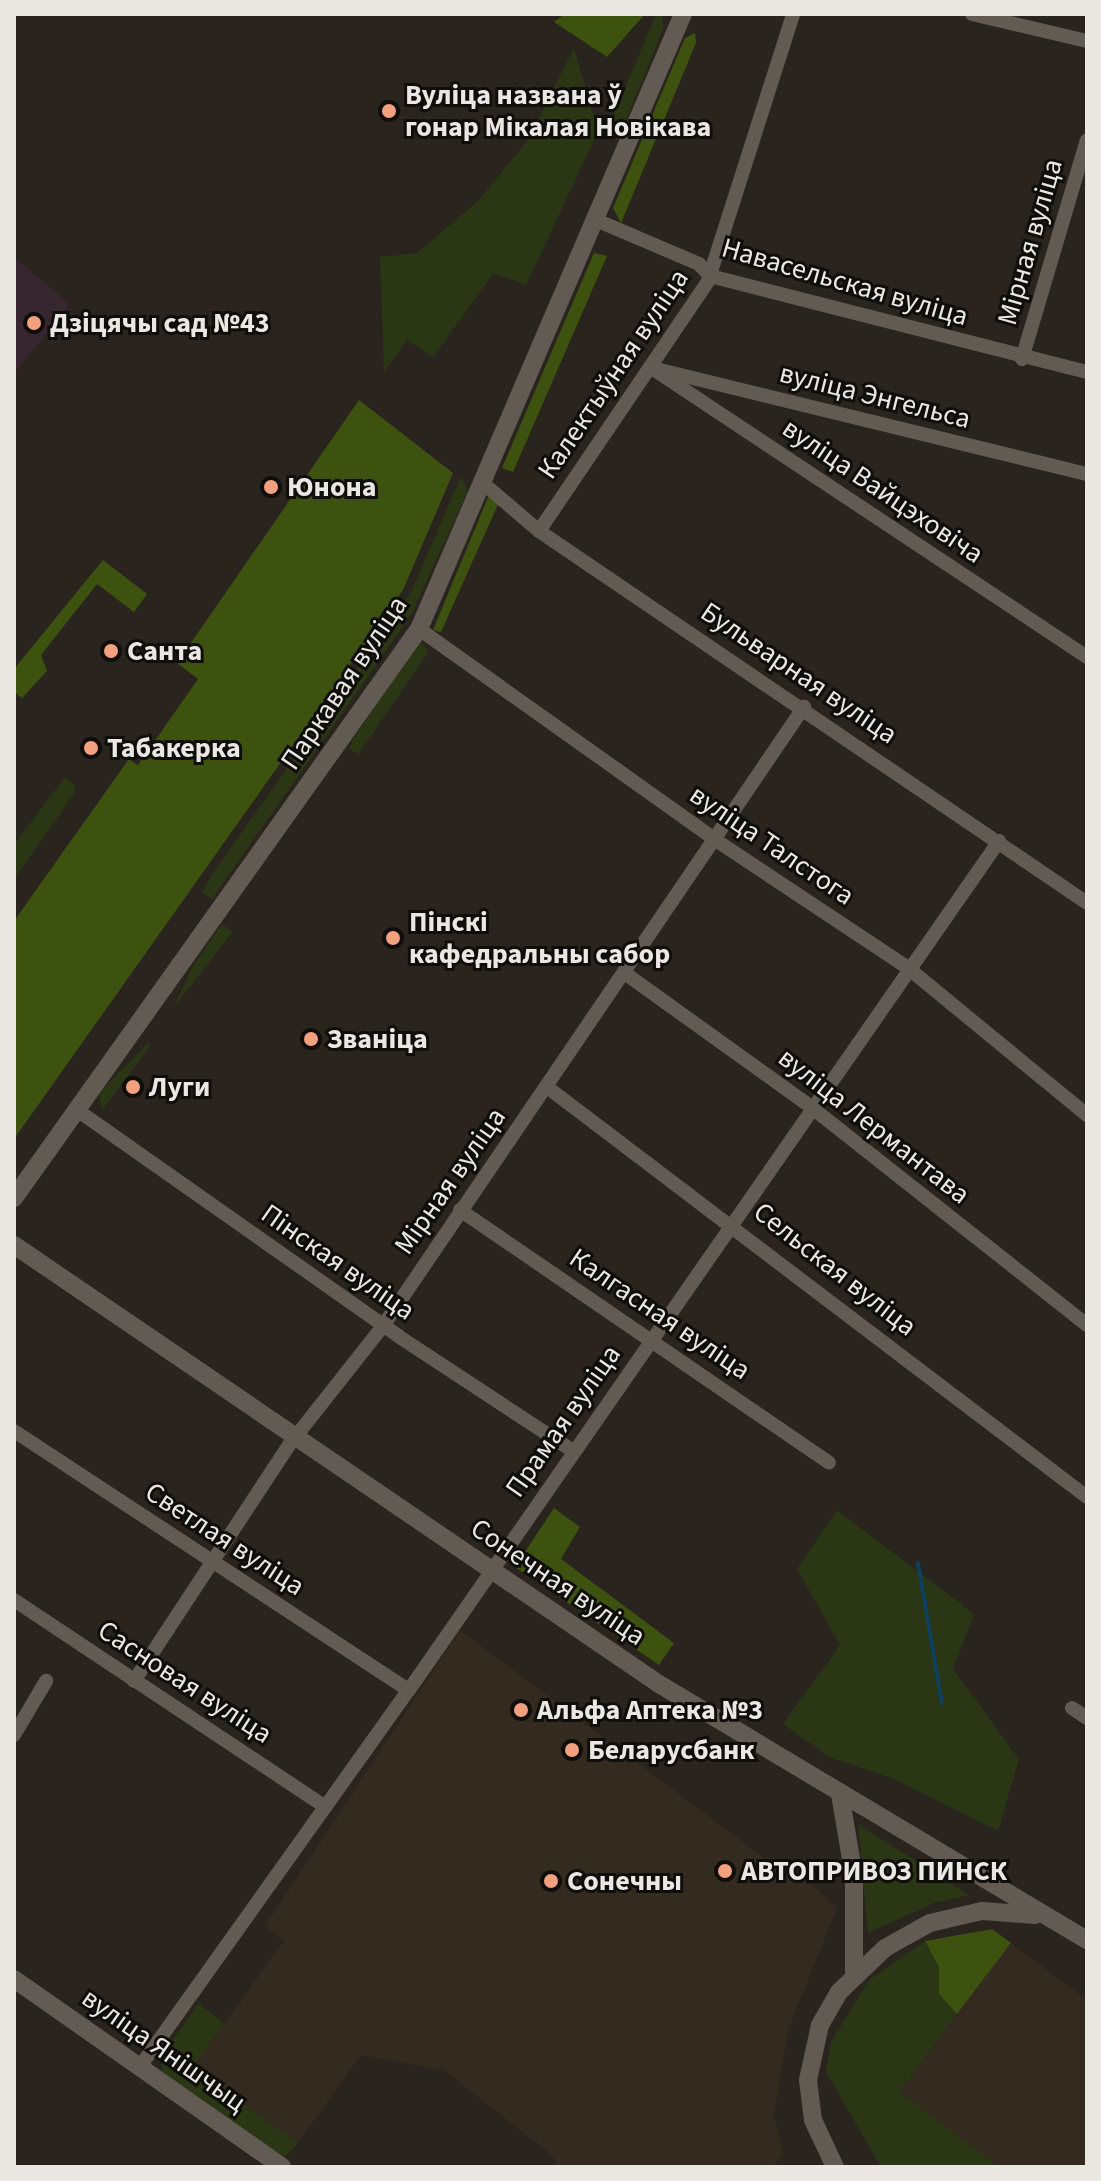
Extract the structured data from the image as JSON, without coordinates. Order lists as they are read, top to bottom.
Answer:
{
  "streets": {
    "street": [
      "Мірная вуліца",
      "Навасельская вуліца",
      "Калектыўная вуліца",
      "вуліца Энгельса",
      "вуліца Вайцэховіча",
      "Бульварная вуліца",
      "Паркавая вуліца",
      "вуліца Талстога",
      "вуліца Лермантава",
      "Пінская вуліца",
      "Сельская вуліца",
      "Калгасная вуліца",
      "Прамая вуліца",
      "Светлая вуліца",
      "Сонечная вуліца",
      "Сасновая вуліца",
      "вуліца Янішчыц"
    ]
  },
  "crossings": [
    ["Мірная вуліца", "Навасельская вуліца"],
    ["Мірная вуліца", "Бульварная вуліца"],
    ["Мірная вуліца", "вуліца Талстога"],
    ["Мірная вуліца", "вуліца Лермантава"],
    ["Мірная вуліца", "Пінская вуліца"],
    ["Мірная вуліца", "Сельская вуліца"],
    ["Мірная вуліца", "Калгасная вуліца"],
    ["Мірная вуліца", "Светлая вуліца"],
    ["Мірная вуліца", "Сонечная вуліца"],
    ["Мірная вуліца", "Сасновая вуліца"],
    ["Навасельская вуліца", "Калектыўная вуліца"],
    ["Навасельская вуліца", "Паркавая вуліца"],
    ["Калектыўная вуліца", "вуліца Энгельса"],
    ["Калектыўная вуліца", "вуліца Вайцэховіча"],
    ["Калектыўная вуліца", "Бульварная вуліца"],
    ["вуліца Энгельса", "вуліца Вайцэховіча"],
    ["Бульварная вуліца", "Паркавая вуліца"],
    ["Бульварная вуліца", "Прамая вуліца"],
    ["Паркавая вуліца", "вуліца Талстога"],
    ["Паркавая вуліца", "Пінская вуліца"],
    ["вуліца Талстога", "Прамая вуліца"],
    ["вуліца Лермантава", "Прамая вуліца"],
    ["Пінская вуліца", "Прамая вуліца"],
    ["Сельская вуліца", "Прамая вуліца"],
    ["Калгасная вуліца", "Прамая вуліца"],
    ["Прамая вуліца", "Светлая вуліца"],
    ["Прамая вуліца", "Сонечная вуліца"],
    ["Прамая вуліца", "Сасновая вуліца"],
    ["Прамая вуліца", "вуліца Янішчыц"]
  ],
  "places": [
    "Вуліца названа ў гонар Мікалая Новікава",
    "Дзіцячы сад №43",
    "Юнона",
    "Санта",
    "Табакерка",
    "Пінскі кафедральны сабор",
    "Званіца",
    "Луги",
    "Альфа Аптека №3",
    "Беларусбанк",
    "АВТОПРИВОЗ ПИНСК",
    "Сонечны"
  ]
}
